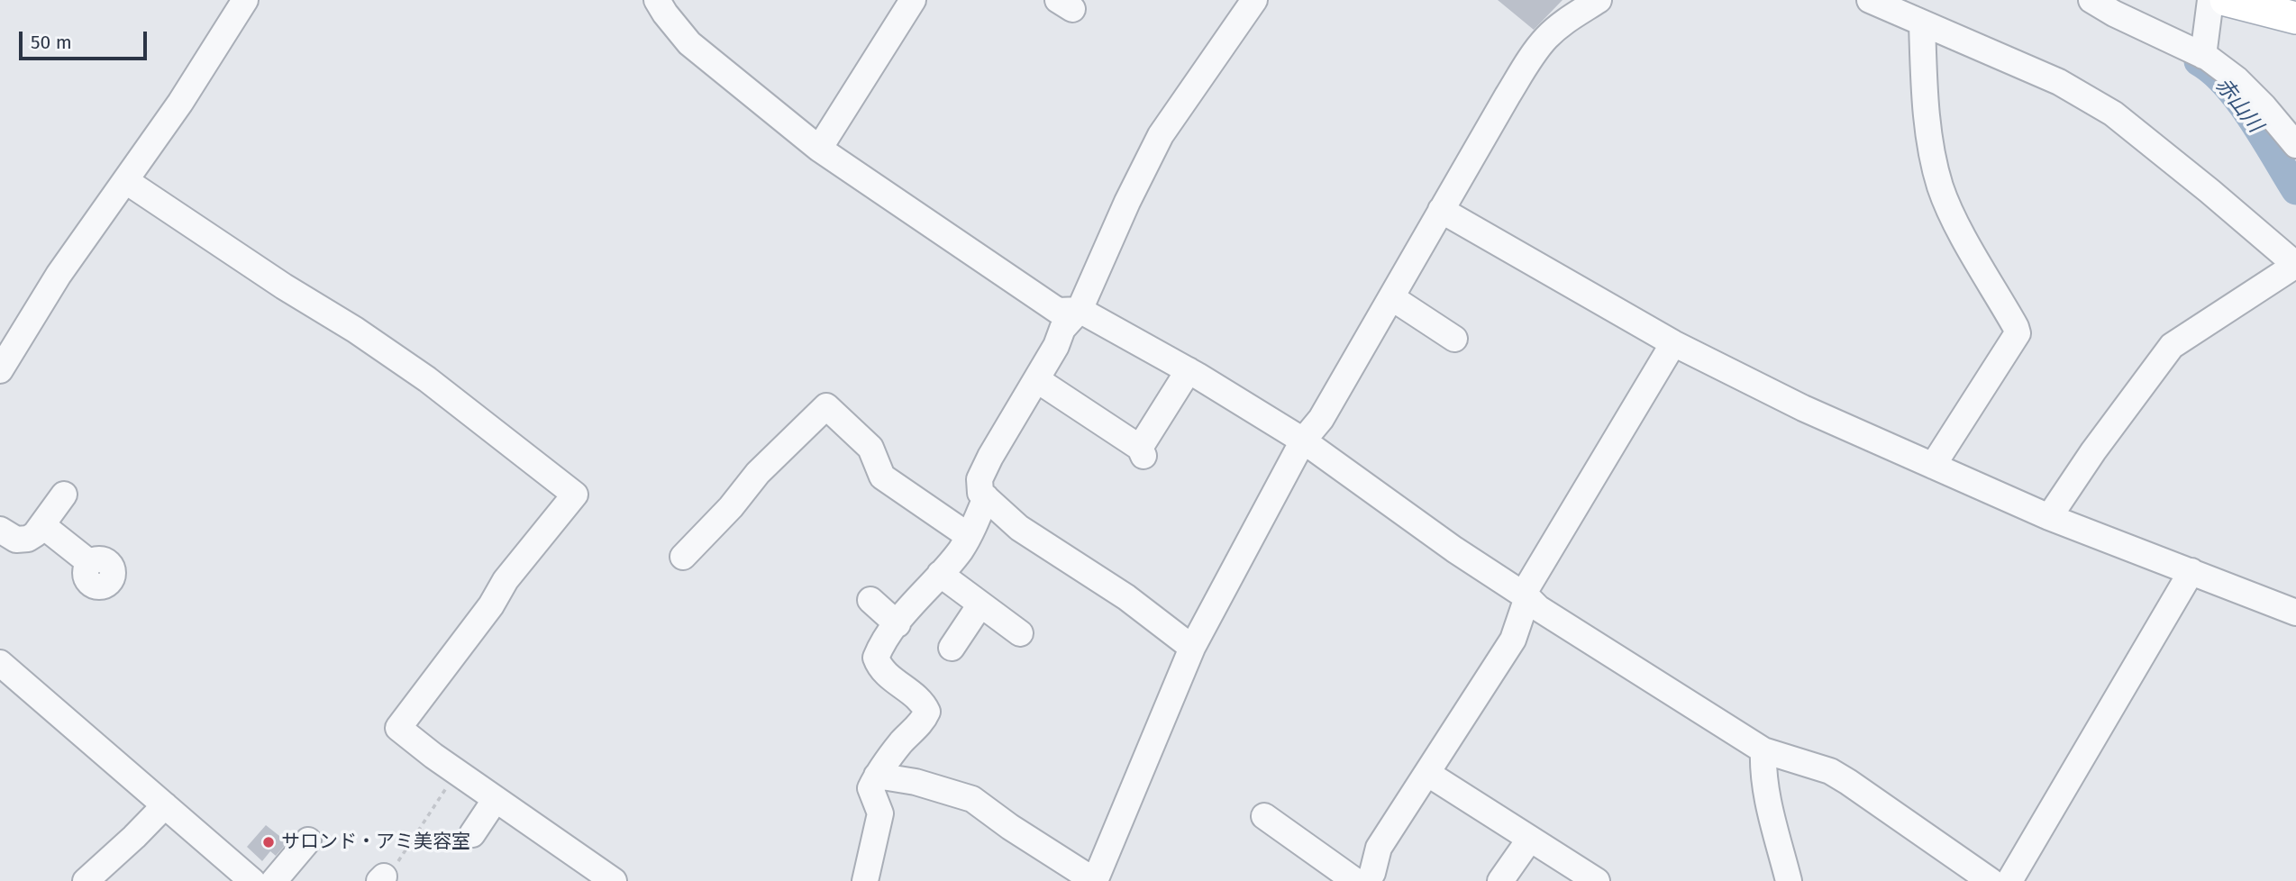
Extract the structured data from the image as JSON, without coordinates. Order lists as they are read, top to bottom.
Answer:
{
  "water": ["赤山川"],
  "places": ["サロンド・アミ美容室"],
  "scale_bar": "50 m"
}
